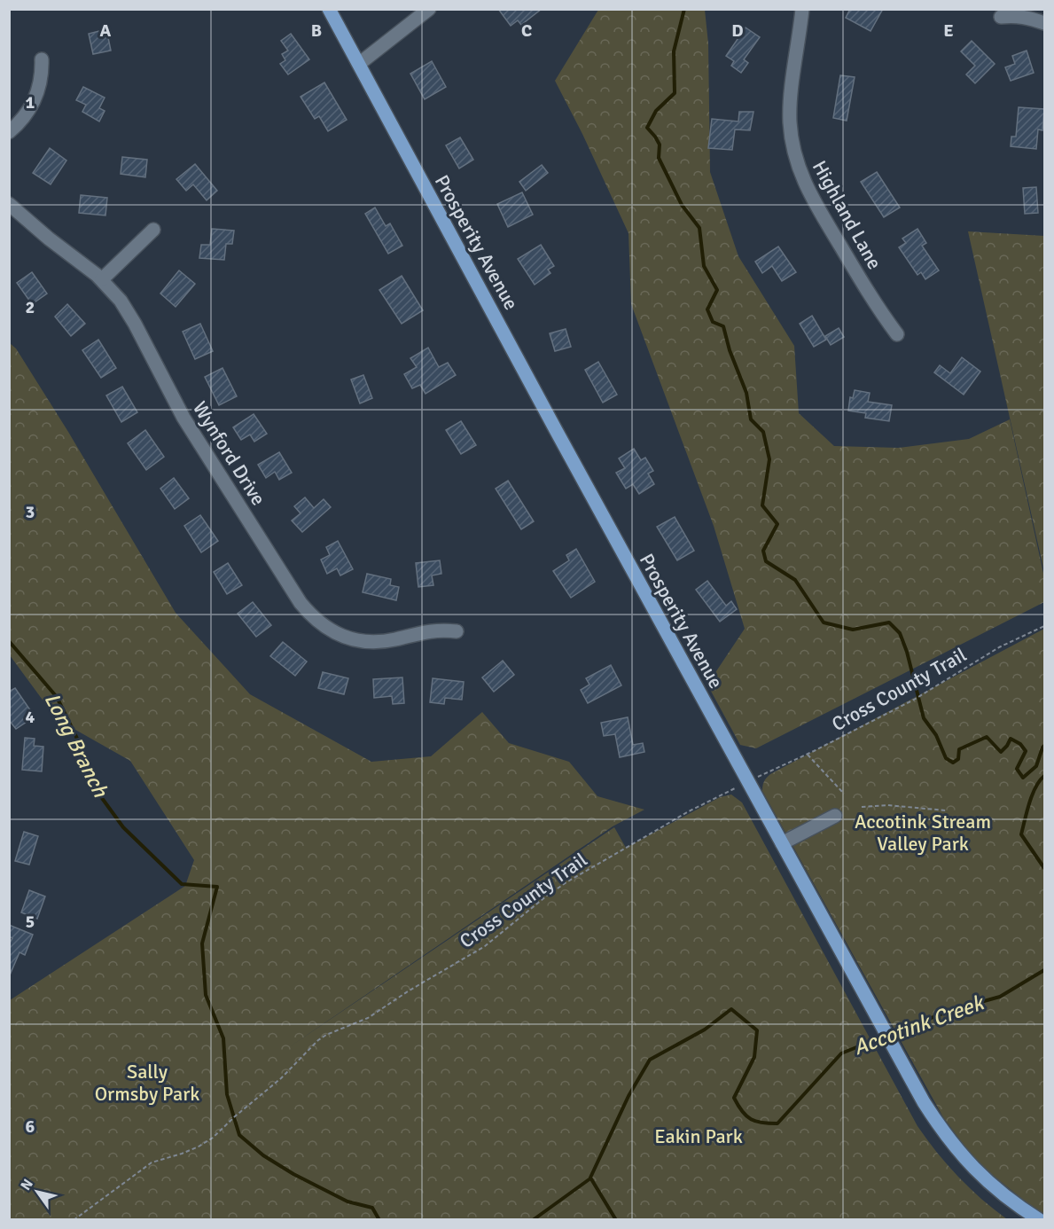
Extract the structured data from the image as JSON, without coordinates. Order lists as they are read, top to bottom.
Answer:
{
  "streets": {
    "main road": ["Prosperity Avenue"],
    "street": ["Highland Lane", "Wynford Drive"],
    "path": ["Cross County Trail"]
  },
  "crossings": [
    ["Prosperity Avenue", "Cross County Trail"]
  ],
  "water": ["Long Branch", "Accotink Creek"],
  "parks": ["Accotink Stream Valley Park", "Sally Ormsby Park", "Eakin Park"],
  "north": "top left",
  "grid": {
    "columns": [
      "A",
      "B",
      "C",
      "D",
      "E"
    ],
    "rows": [
      "1",
      "2",
      "3",
      "4",
      "5",
      "6"
    ]
  }
}
